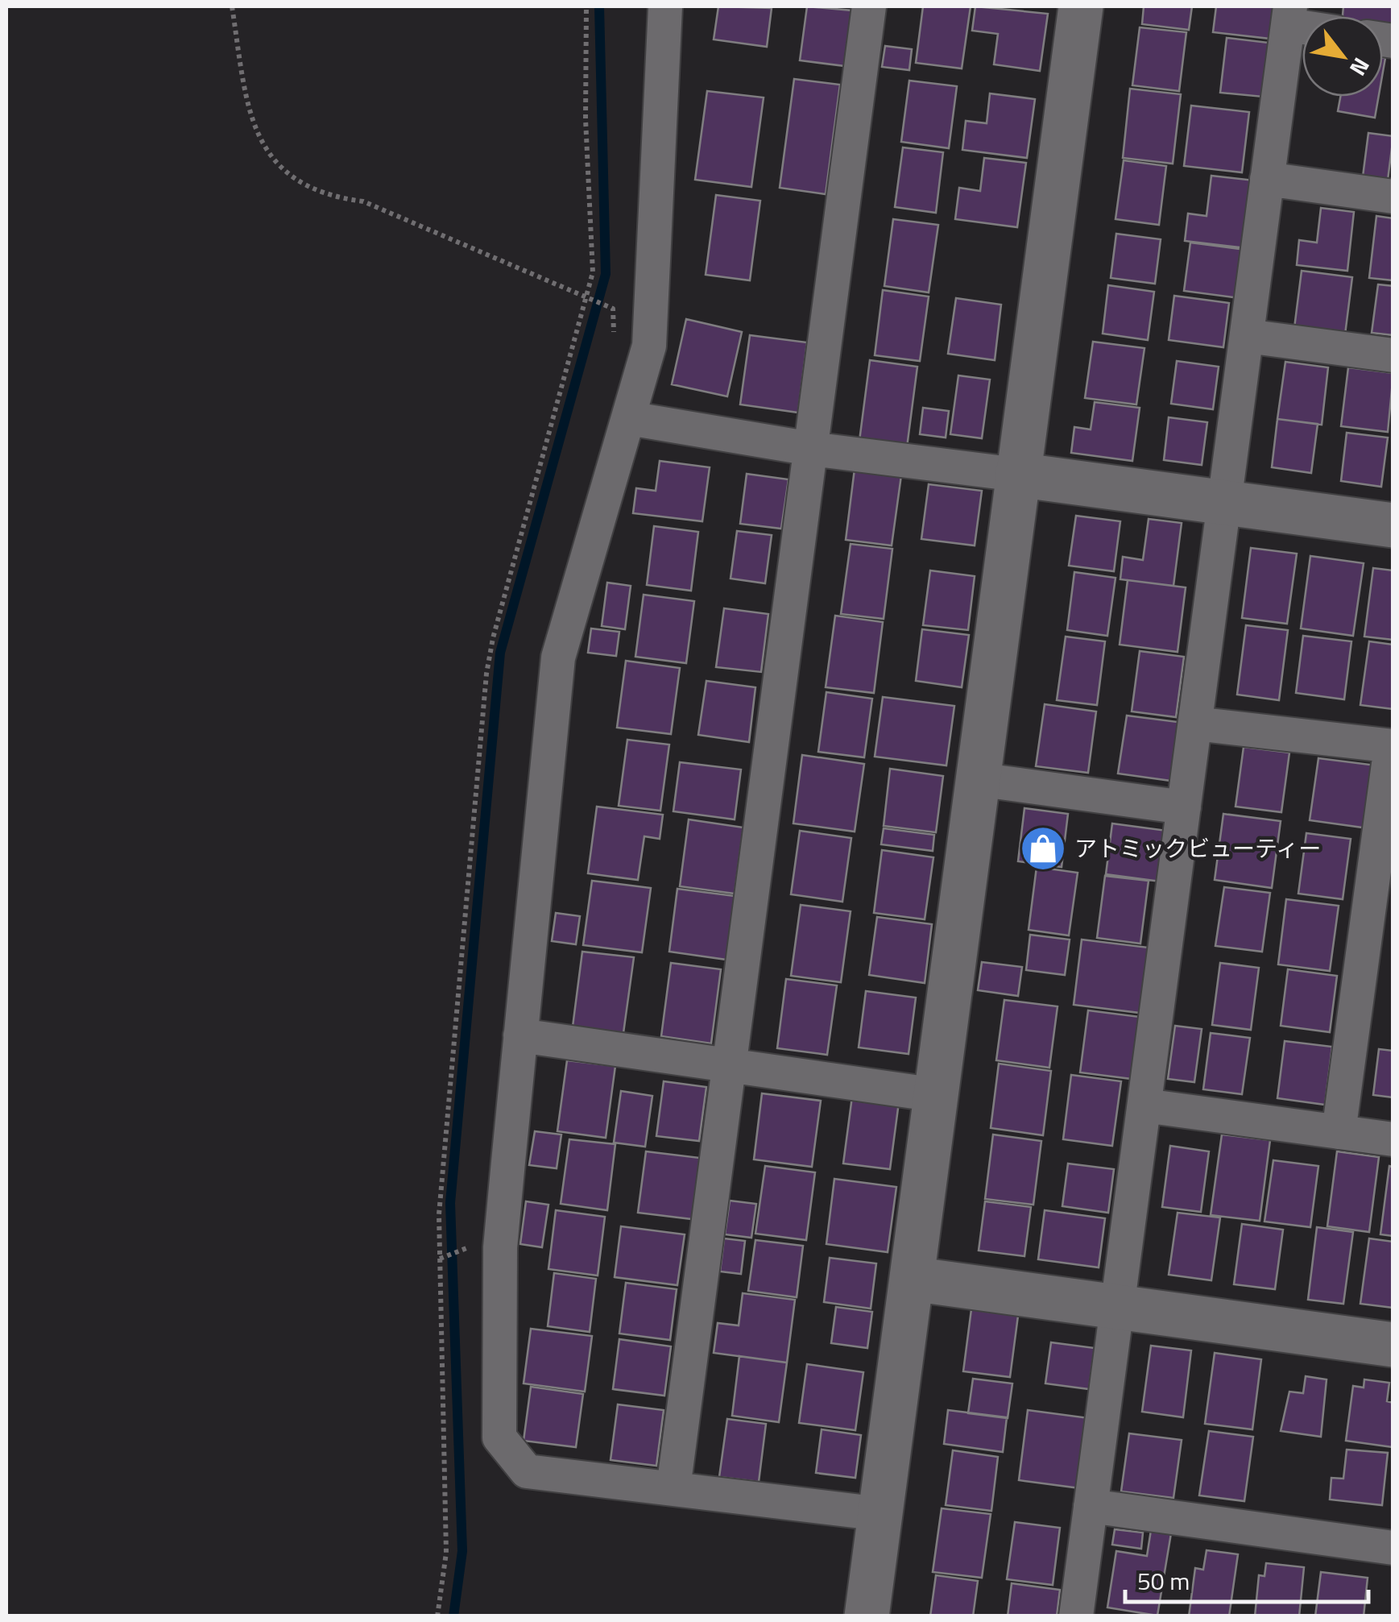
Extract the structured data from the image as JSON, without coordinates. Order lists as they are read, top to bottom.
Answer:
{
  "places": {
    "shop": ["アトミックビューティー"]
  },
  "scale_bar": "50 m",
  "north": "bottom right"
}
